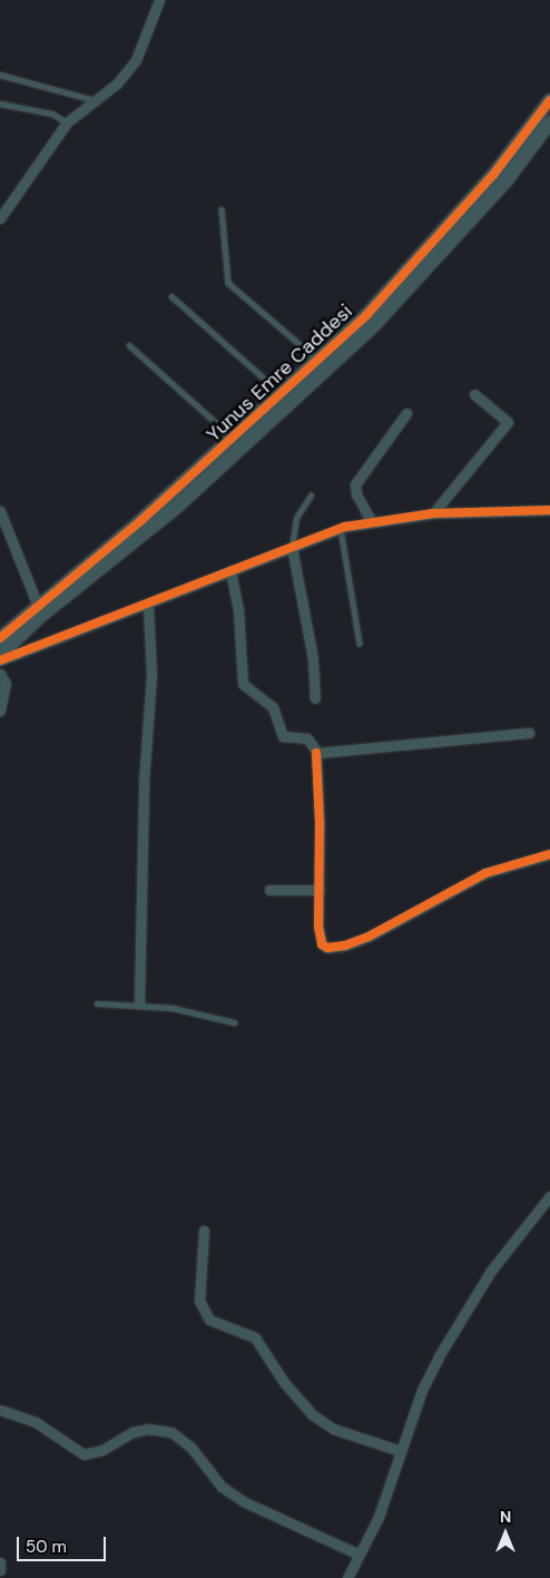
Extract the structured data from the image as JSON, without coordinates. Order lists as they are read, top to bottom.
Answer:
{
  "streets": {
    "street": ["Yunus Emre Caddesi"]
  },
  "scale_bar": "50 m",
  "north": "top"
}
